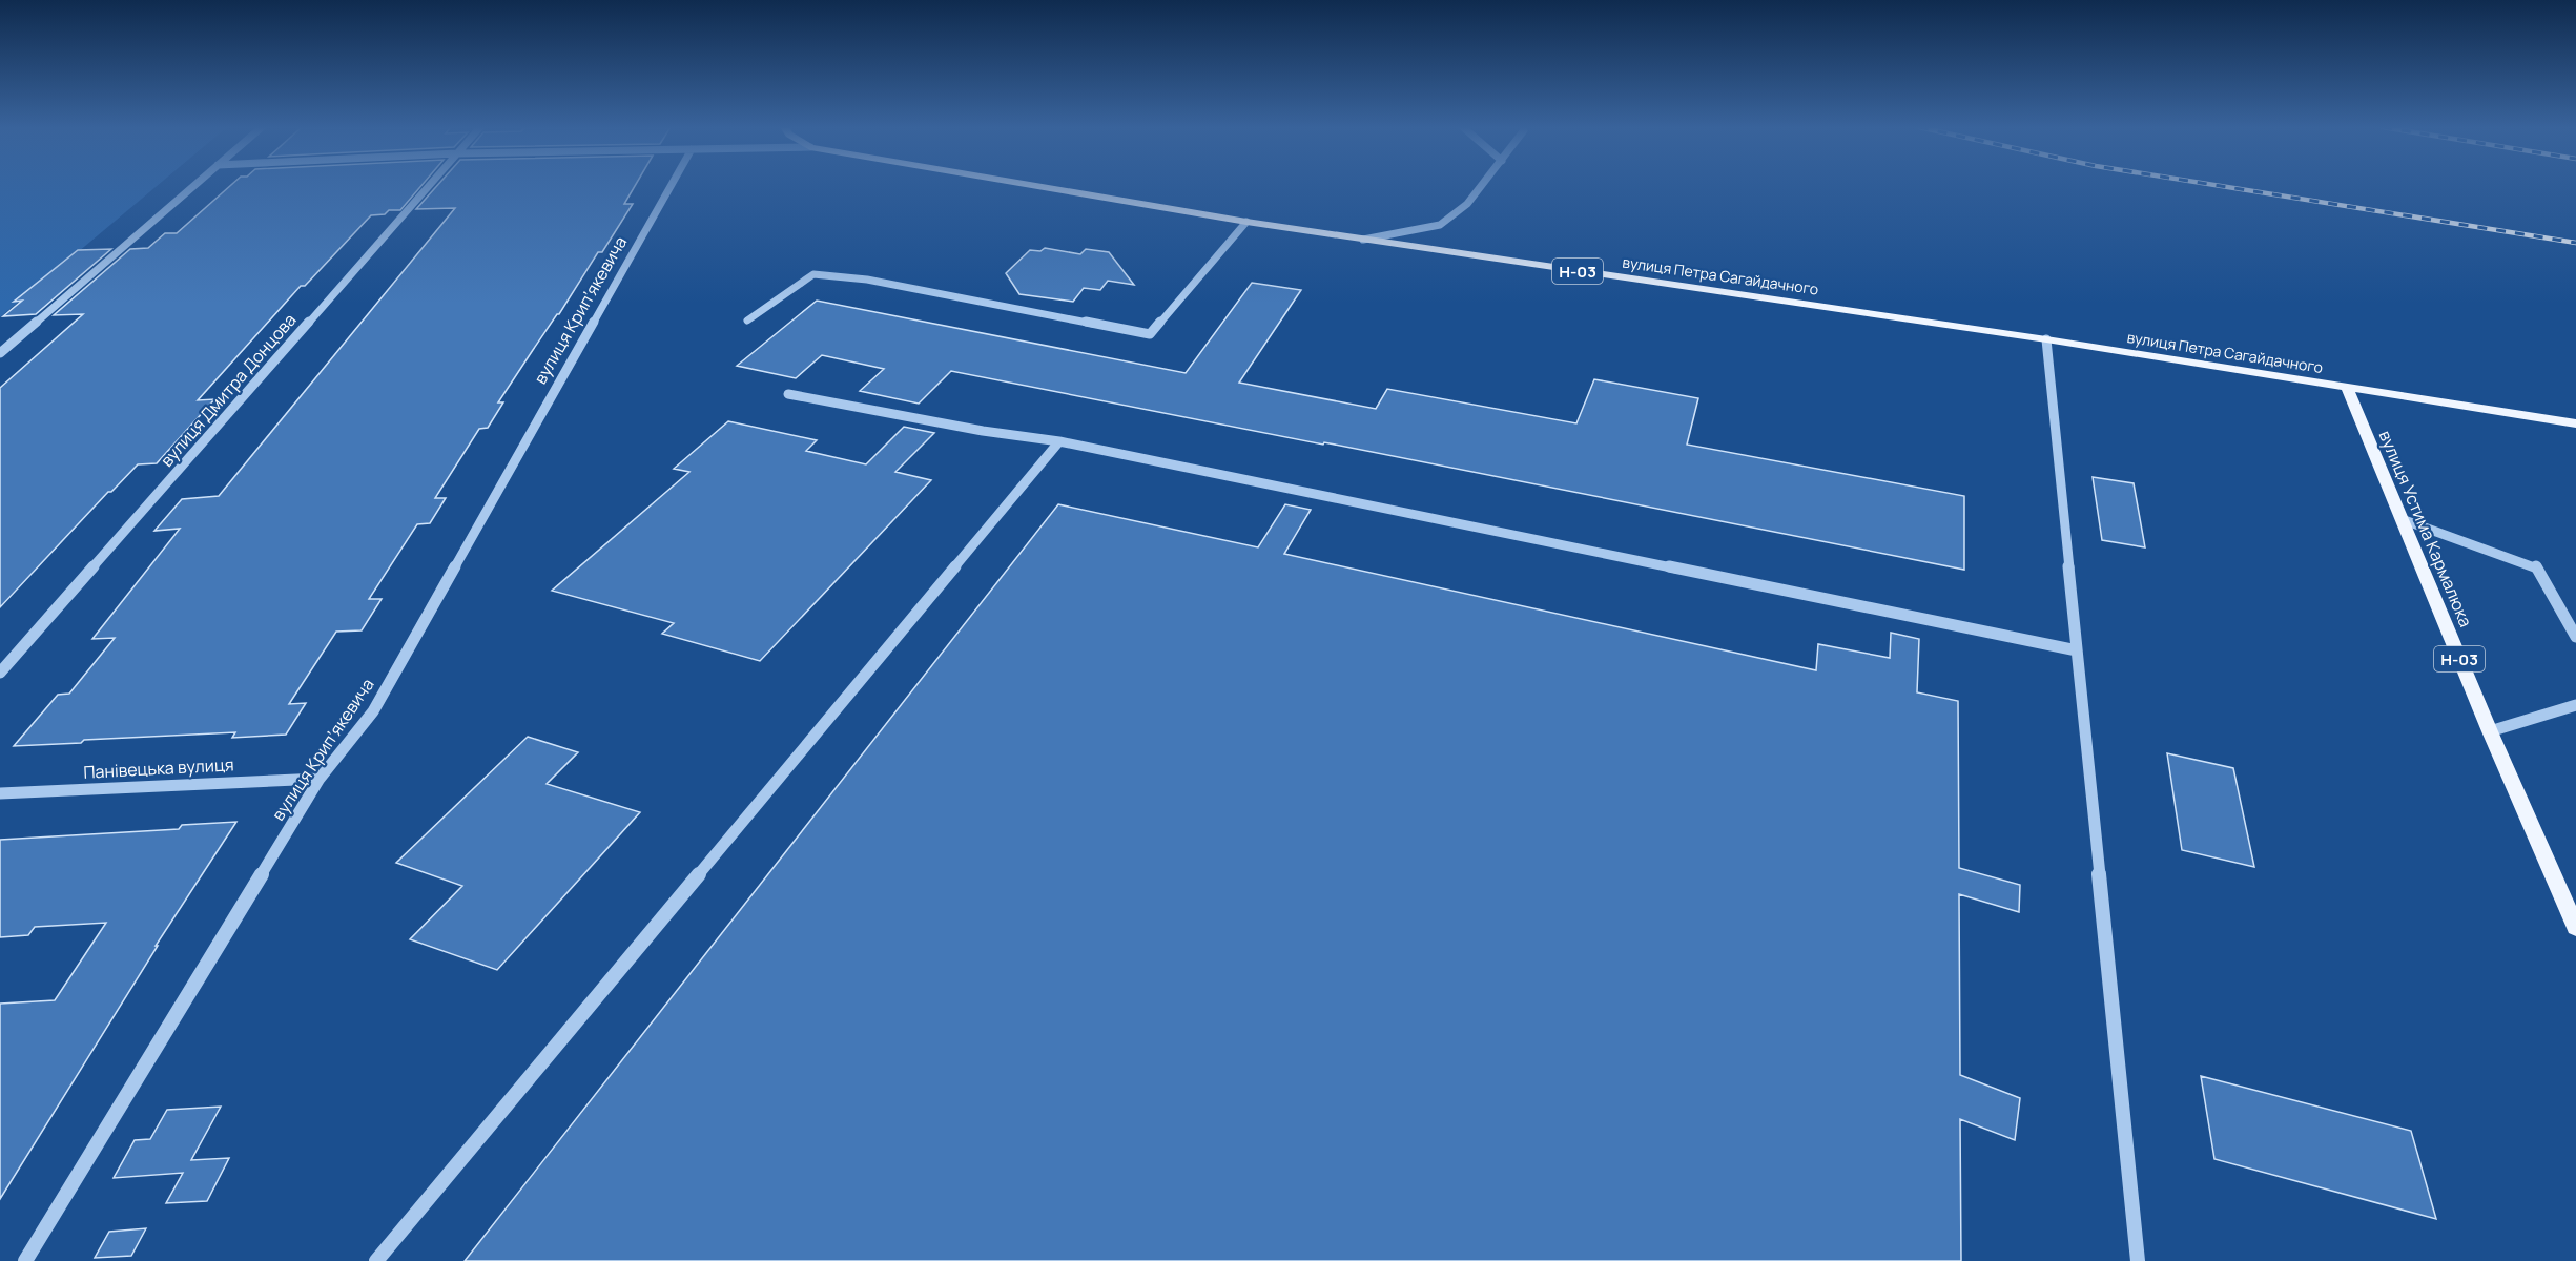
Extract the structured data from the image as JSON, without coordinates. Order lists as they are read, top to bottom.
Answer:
{
  "streets": {
    "main road": ["Н-03", "вулиця Петра Сагайдачного", "вулиця Устима Кармалюка"],
    "street": ["вулиця Крипʼякевича", "вулиця Дмитра Донцова", "Панівецька вулиця"]
  },
  "crossings": [
    ["вулиця Петра Сагайдачного", "вулиця Устима Кармалюка"],
    ["вулиця Крипʼякевича", "Панівецька вулиця"]
  ]
}
